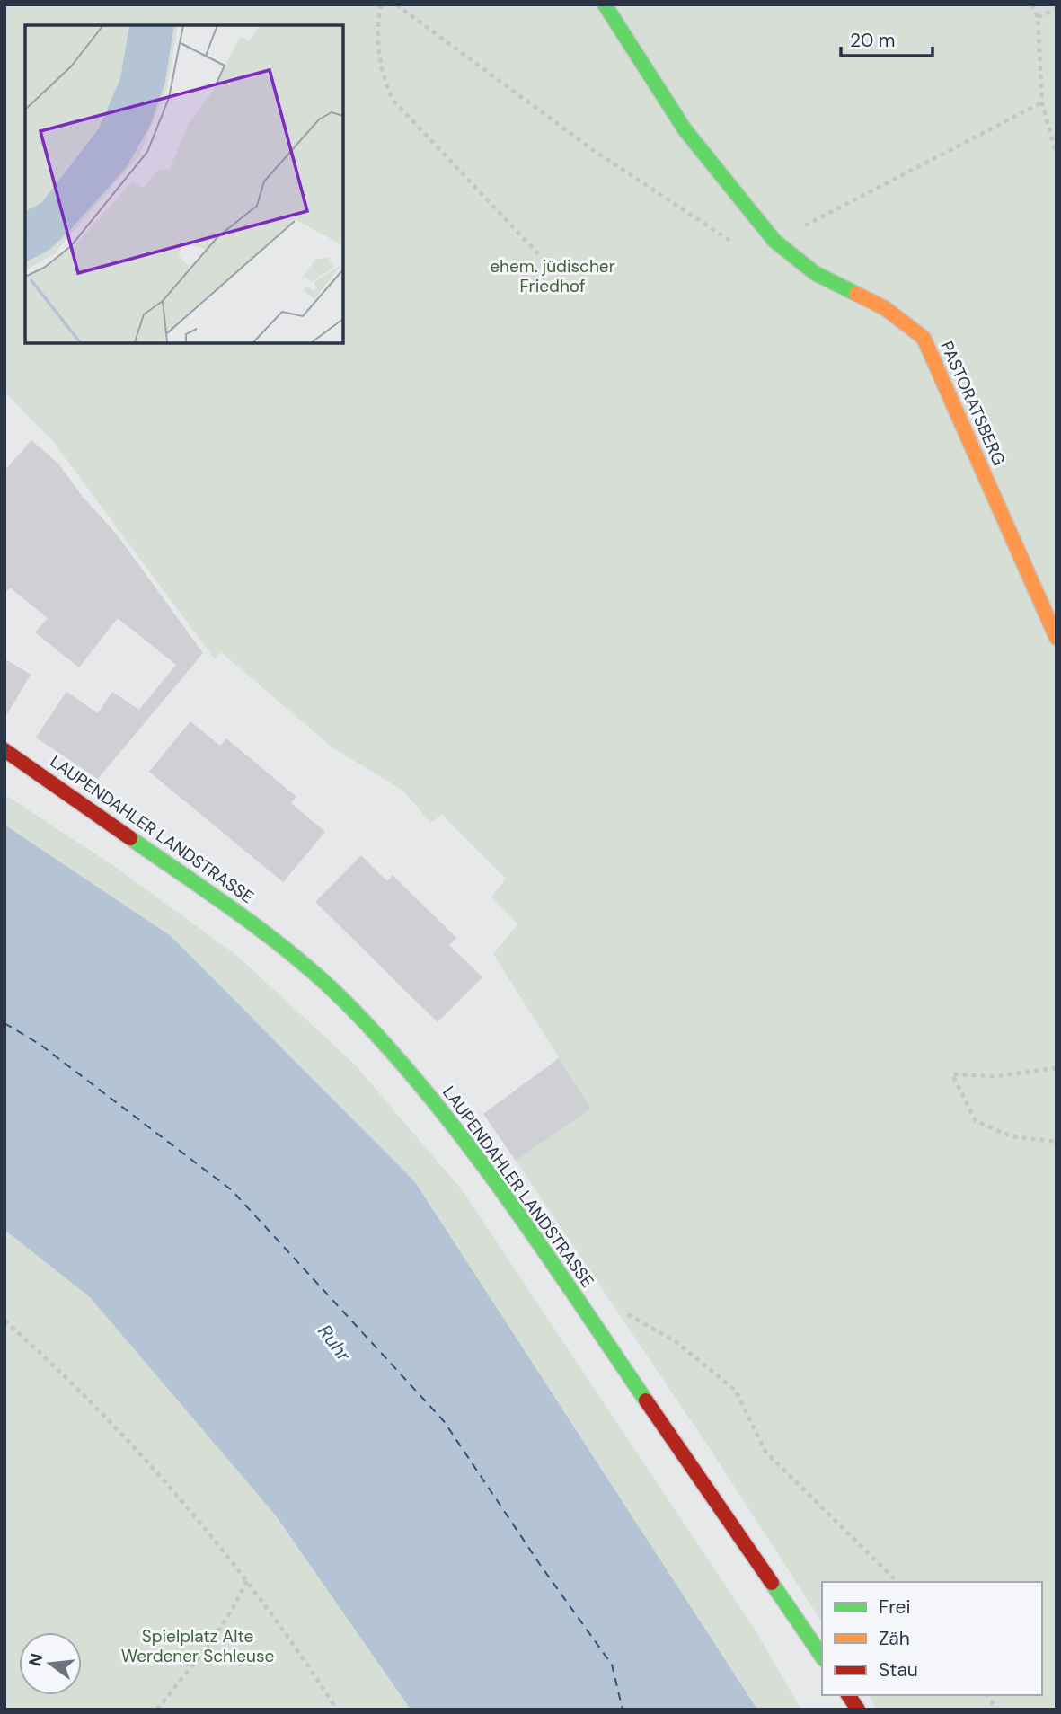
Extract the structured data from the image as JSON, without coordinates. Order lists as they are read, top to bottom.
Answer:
{
  "streets": {
    "main road": ["PASTORATSBERG", "LAUPENDAHLER LANDSTRASSE"]
  },
  "water": ["Ruhr"],
  "parks": ["ehem. jüdischer Friedhof", "Spielplatz Alte Werdener Schleuse"],
  "legend": ["Frei", "Zäh", "Stau"],
  "scale_bar": "20 m",
  "north": "left"
}
